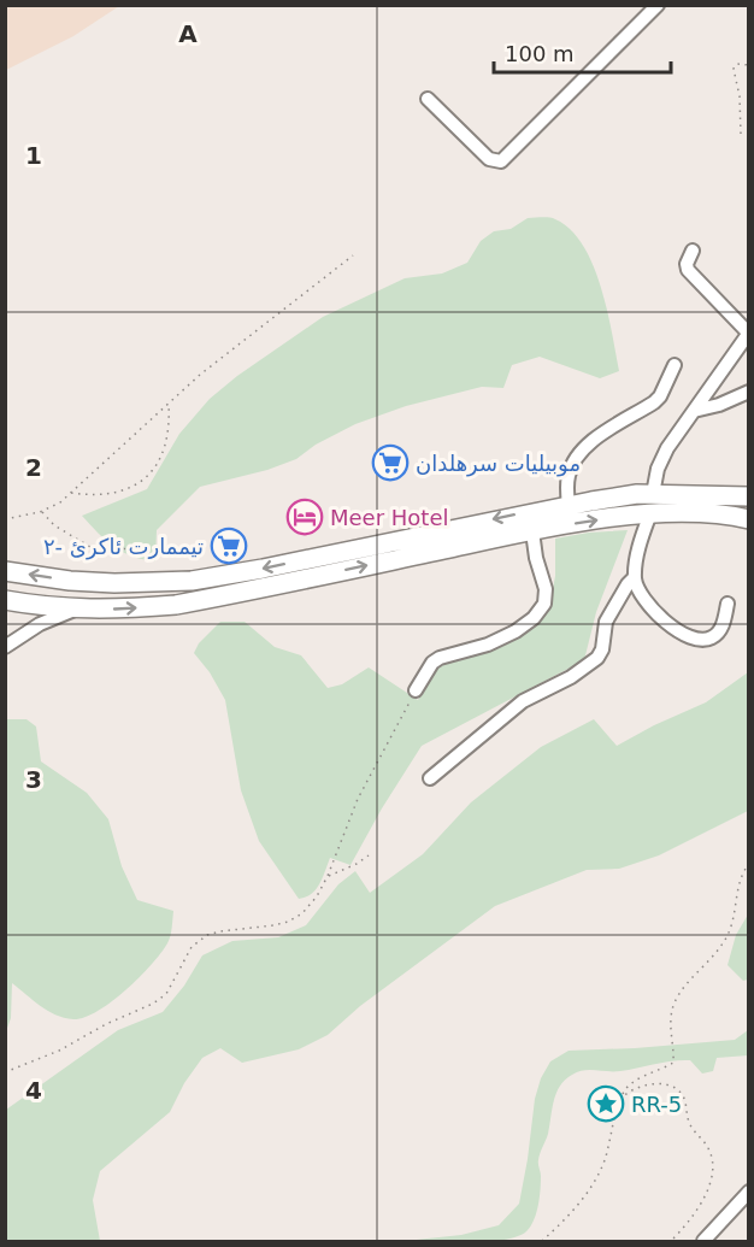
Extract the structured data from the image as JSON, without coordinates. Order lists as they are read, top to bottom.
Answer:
{
  "places": {
    "supermarket": ["موبيليات سرهلدان", "تيممارت ئاكرئ -٢"],
    "hotel": ["Meer Hotel"],
    "place": ["RR-5"]
  },
  "scale_bar": "100 m",
  "grid": {
    "columns": ["A"],
    "rows": [
      "1",
      "2",
      "3",
      "4"
    ]
  }
}
